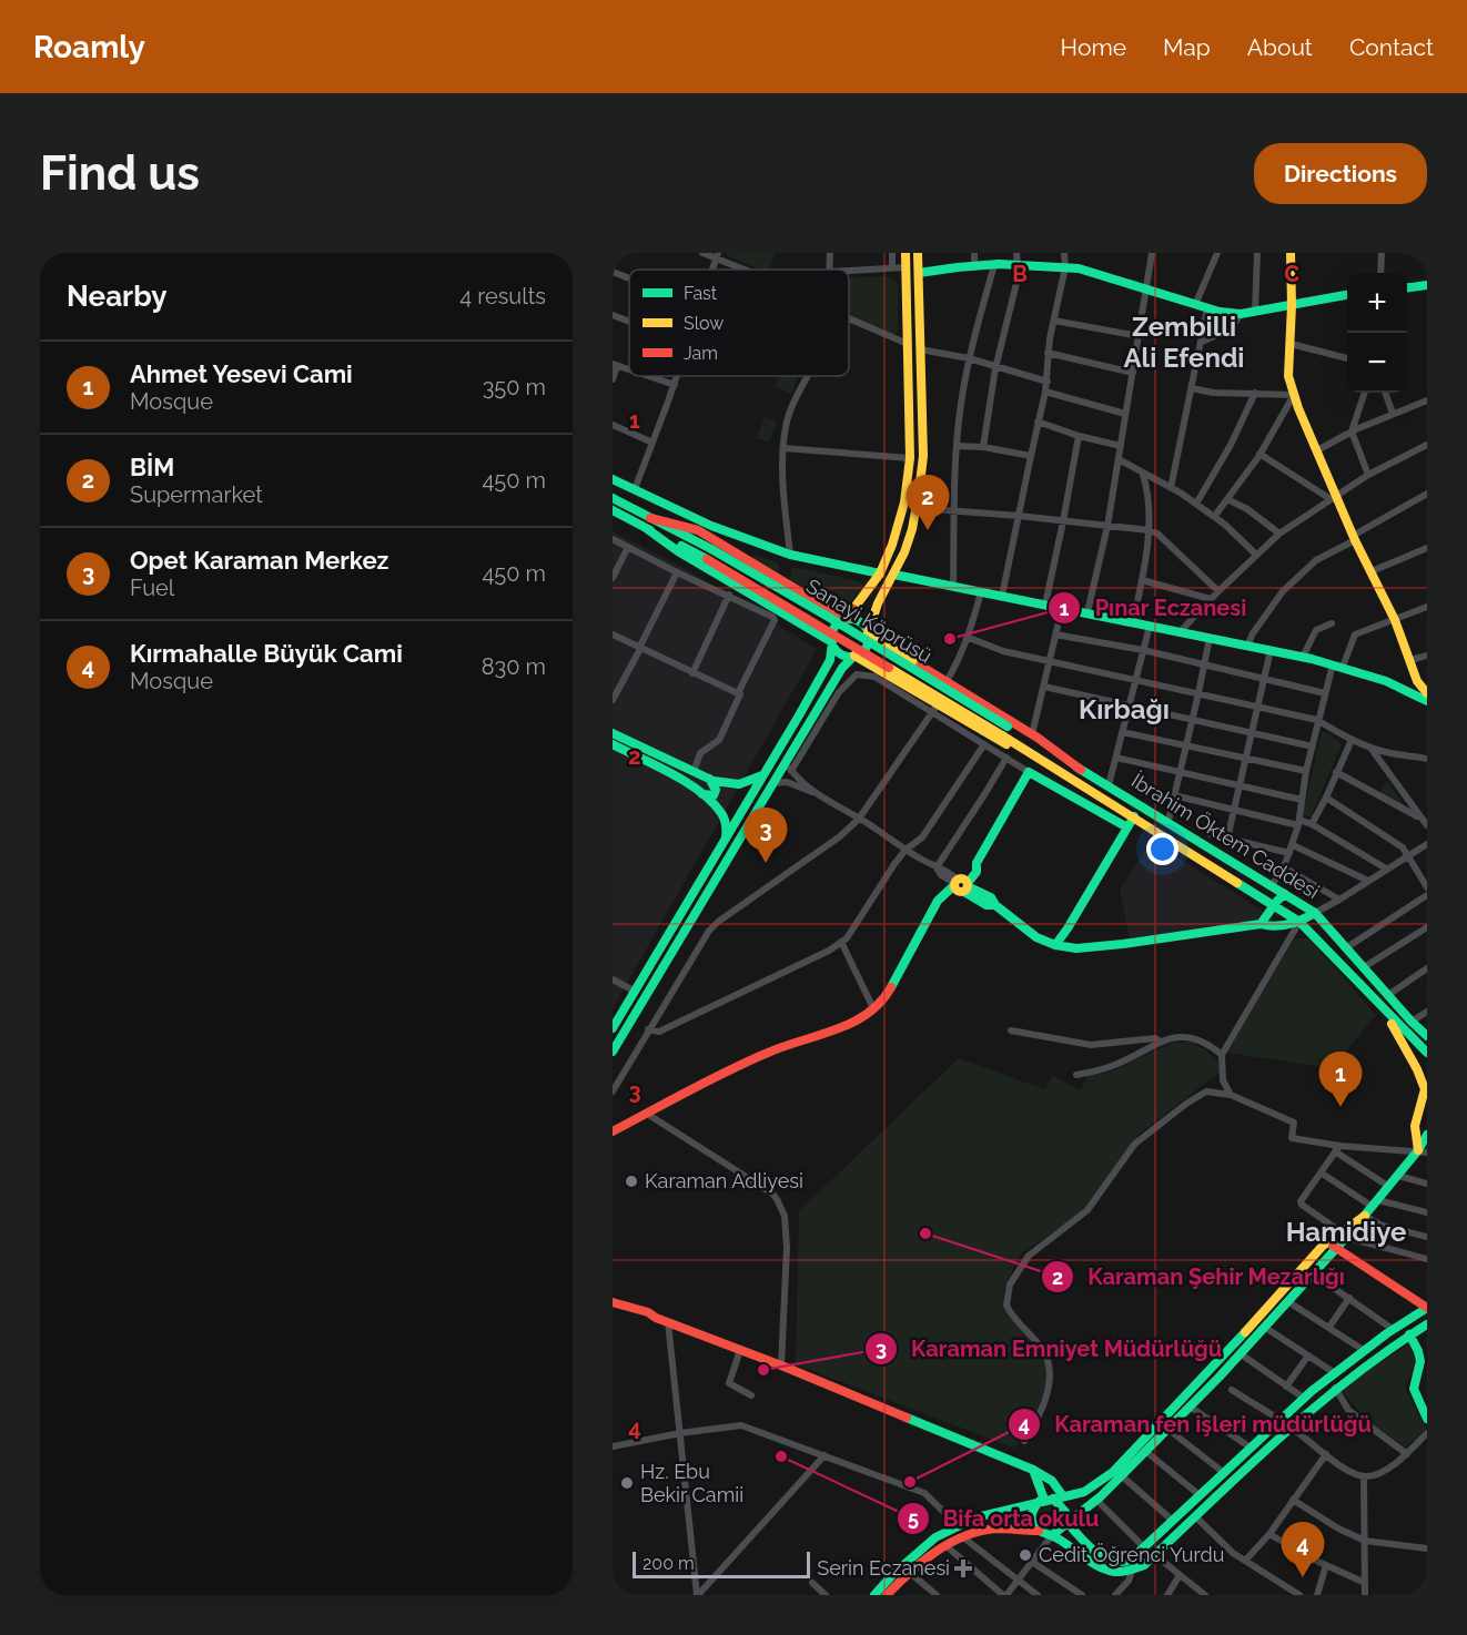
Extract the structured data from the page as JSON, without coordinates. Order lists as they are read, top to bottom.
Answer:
{
  "streets": {
    "main road": ["Sanayi Köprüsü", "İbrahim Öktem Caddesi"]
  },
  "crossings": [
    ["Sanayi Köprüsü", "İbrahim Öktem Caddesi"]
  ],
  "districts": ["Zembilli Ali Efendi", "Kırbağı", "Hamidiye"],
  "places": {
    "other": [
      "Pınar Eczanesi",
      "Karaman Adliyesi",
      "Karaman Şehir Mezarlığı",
      "Karaman Emniyet Müdürlüğü",
      "Bifa orta okulu",
      "Karaman fen işleri müdürlüğü",
      "Hz. Ebu Bekir Camii",
      "Cedit Öğrenci Yurdu"
    ],
    "health": ["Serin Eczanesi"]
  },
  "legend": ["Fast", "Slow", "Jam"],
  "scale_bar": "200 m",
  "page": {
    "header": "Roamly",
    "nav": [
      "Home",
      "Map",
      "About",
      "Contact"
    ],
    "buttons": "Directions",
    "title": "Find us",
    "heading": ["Nearby", "4 results"],
    "map_buttons": ["+", "−"],
    "list": [
      {
        "mark": "1",
        "name": "Ahmet Yesevi Cami",
        "note": "Mosque",
        "value": "350 m"
      },
      {
        "mark": "2",
        "name": "BİM",
        "note": "Supermarket",
        "value": "450 m"
      },
      {
        "mark": "3",
        "name": "Opet Karaman Merkez",
        "note": "Fuel",
        "value": "450 m"
      },
      {
        "mark": "4",
        "name": "Kırmahalle Büyük Cami",
        "note": "Mosque",
        "value": "830 m"
      }
    ],
    "pins": [
      "2",
      "3",
      "1",
      "4"
    ],
    "scale": "200 m"
  },
  "grid": {
    "columns": ["B", "C"],
    "rows": [
      "1",
      "2",
      "3",
      "4"
    ]
  }
}
